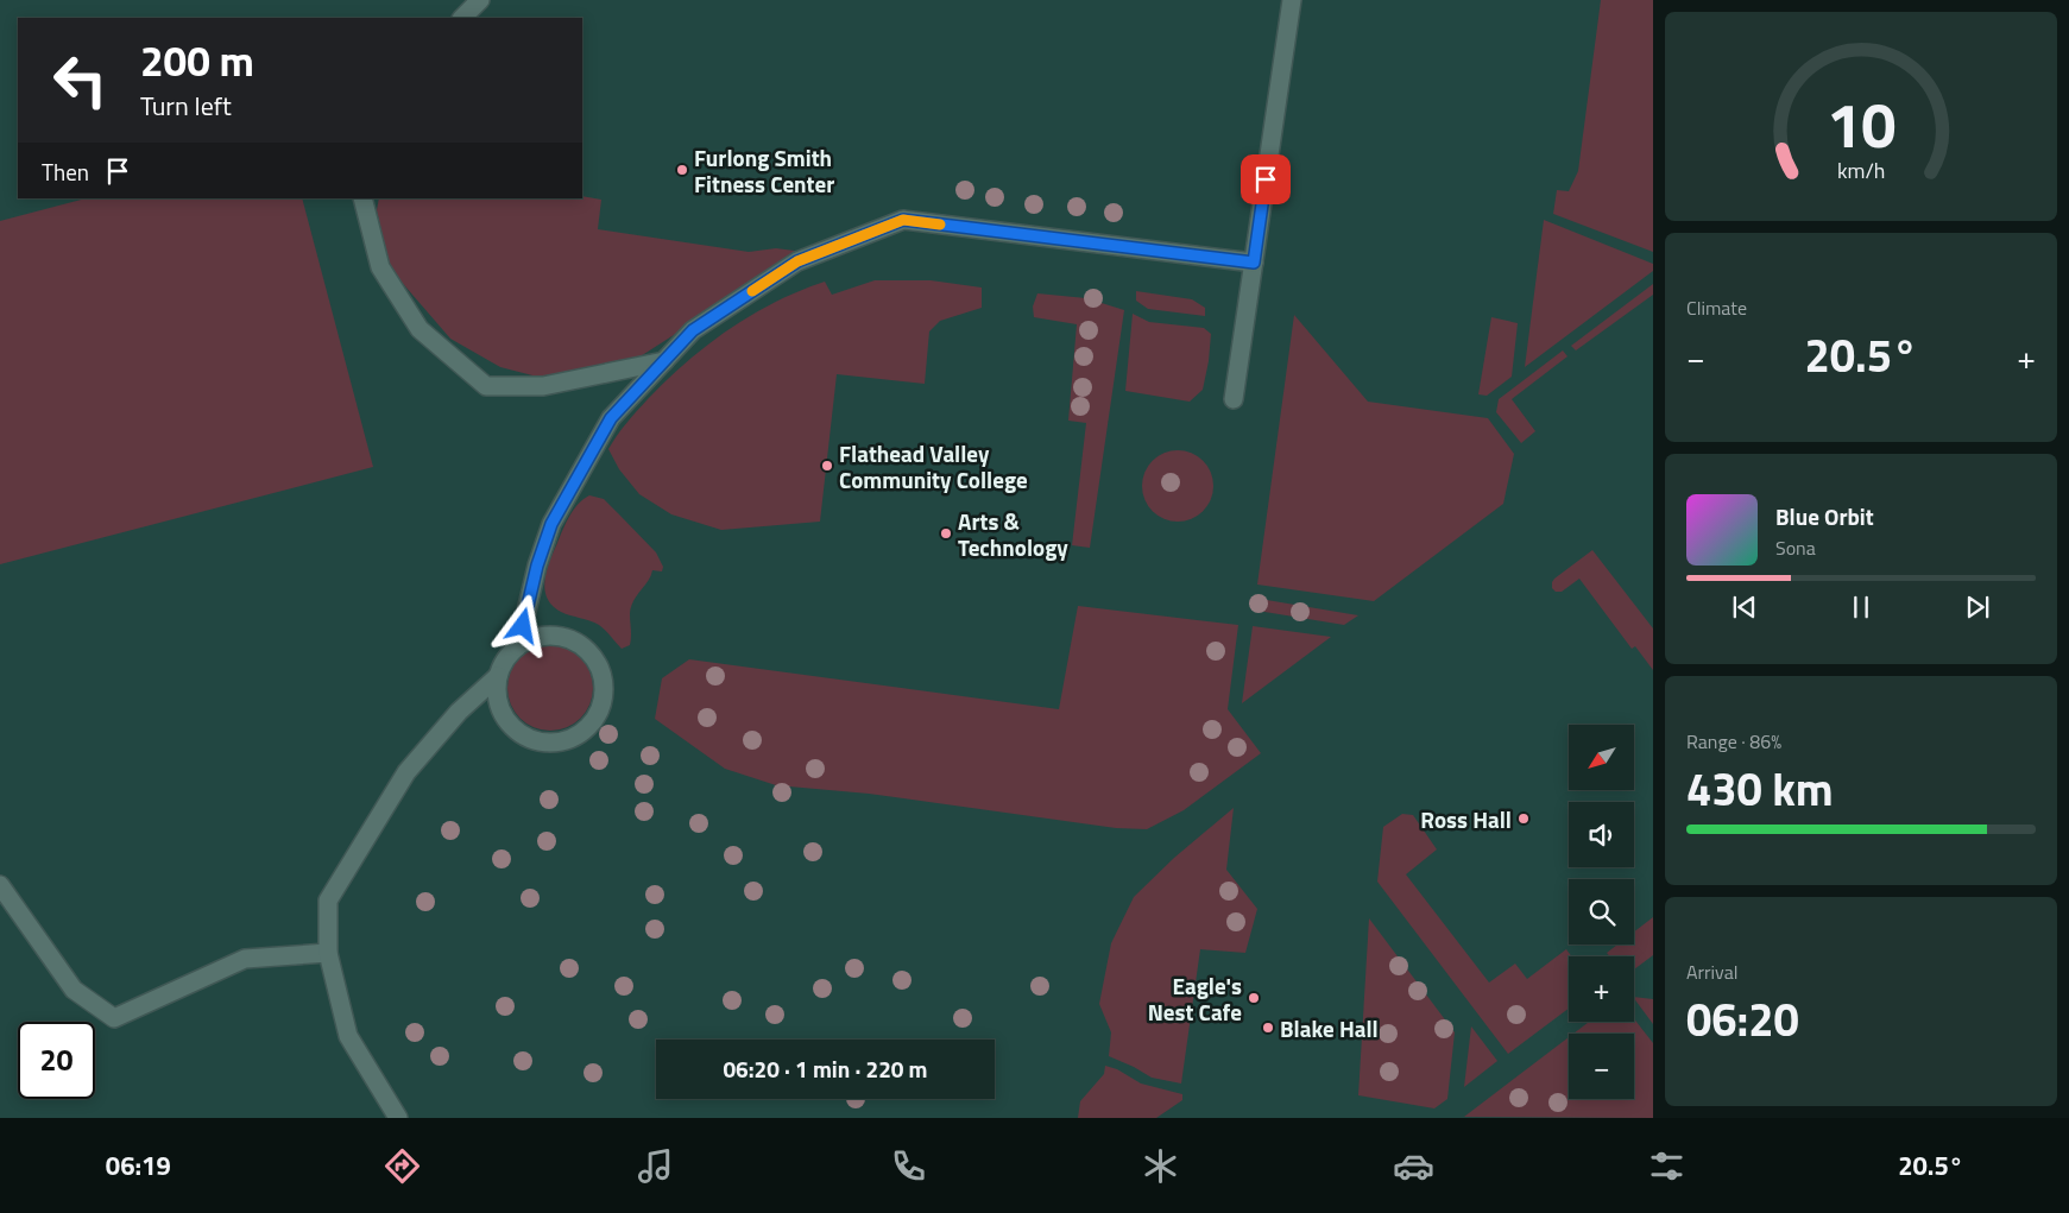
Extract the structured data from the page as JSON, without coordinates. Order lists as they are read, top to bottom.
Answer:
{
  "places": [
    "Furlong Smith Fitness Center",
    "Flathead Valley Community College",
    "Arts & Technology",
    "Ross Hall",
    "Eagle's Nest Cafe",
    "Blake Hall"
  ],
  "north": "bottom left",
  "page": {
    "turn": ["200 m", "Turn left"],
    "then": "Then",
    "tile": [
      "Climate",
      ["Range · 86%", "430 km"],
      ["Arrival", "06:20"]
    ],
    "heat": ["−", "20.5°", "+"],
    "song": ["Blue Orbit", "Sona"],
    "map_buttons": ["+", "−"],
    "limit": "20",
    "trip": "06:20 · 1 min · 220 m",
    "tabs": ["06:19", "20.5°"],
    "gauge": ["10", "km/h"]
  }
}
